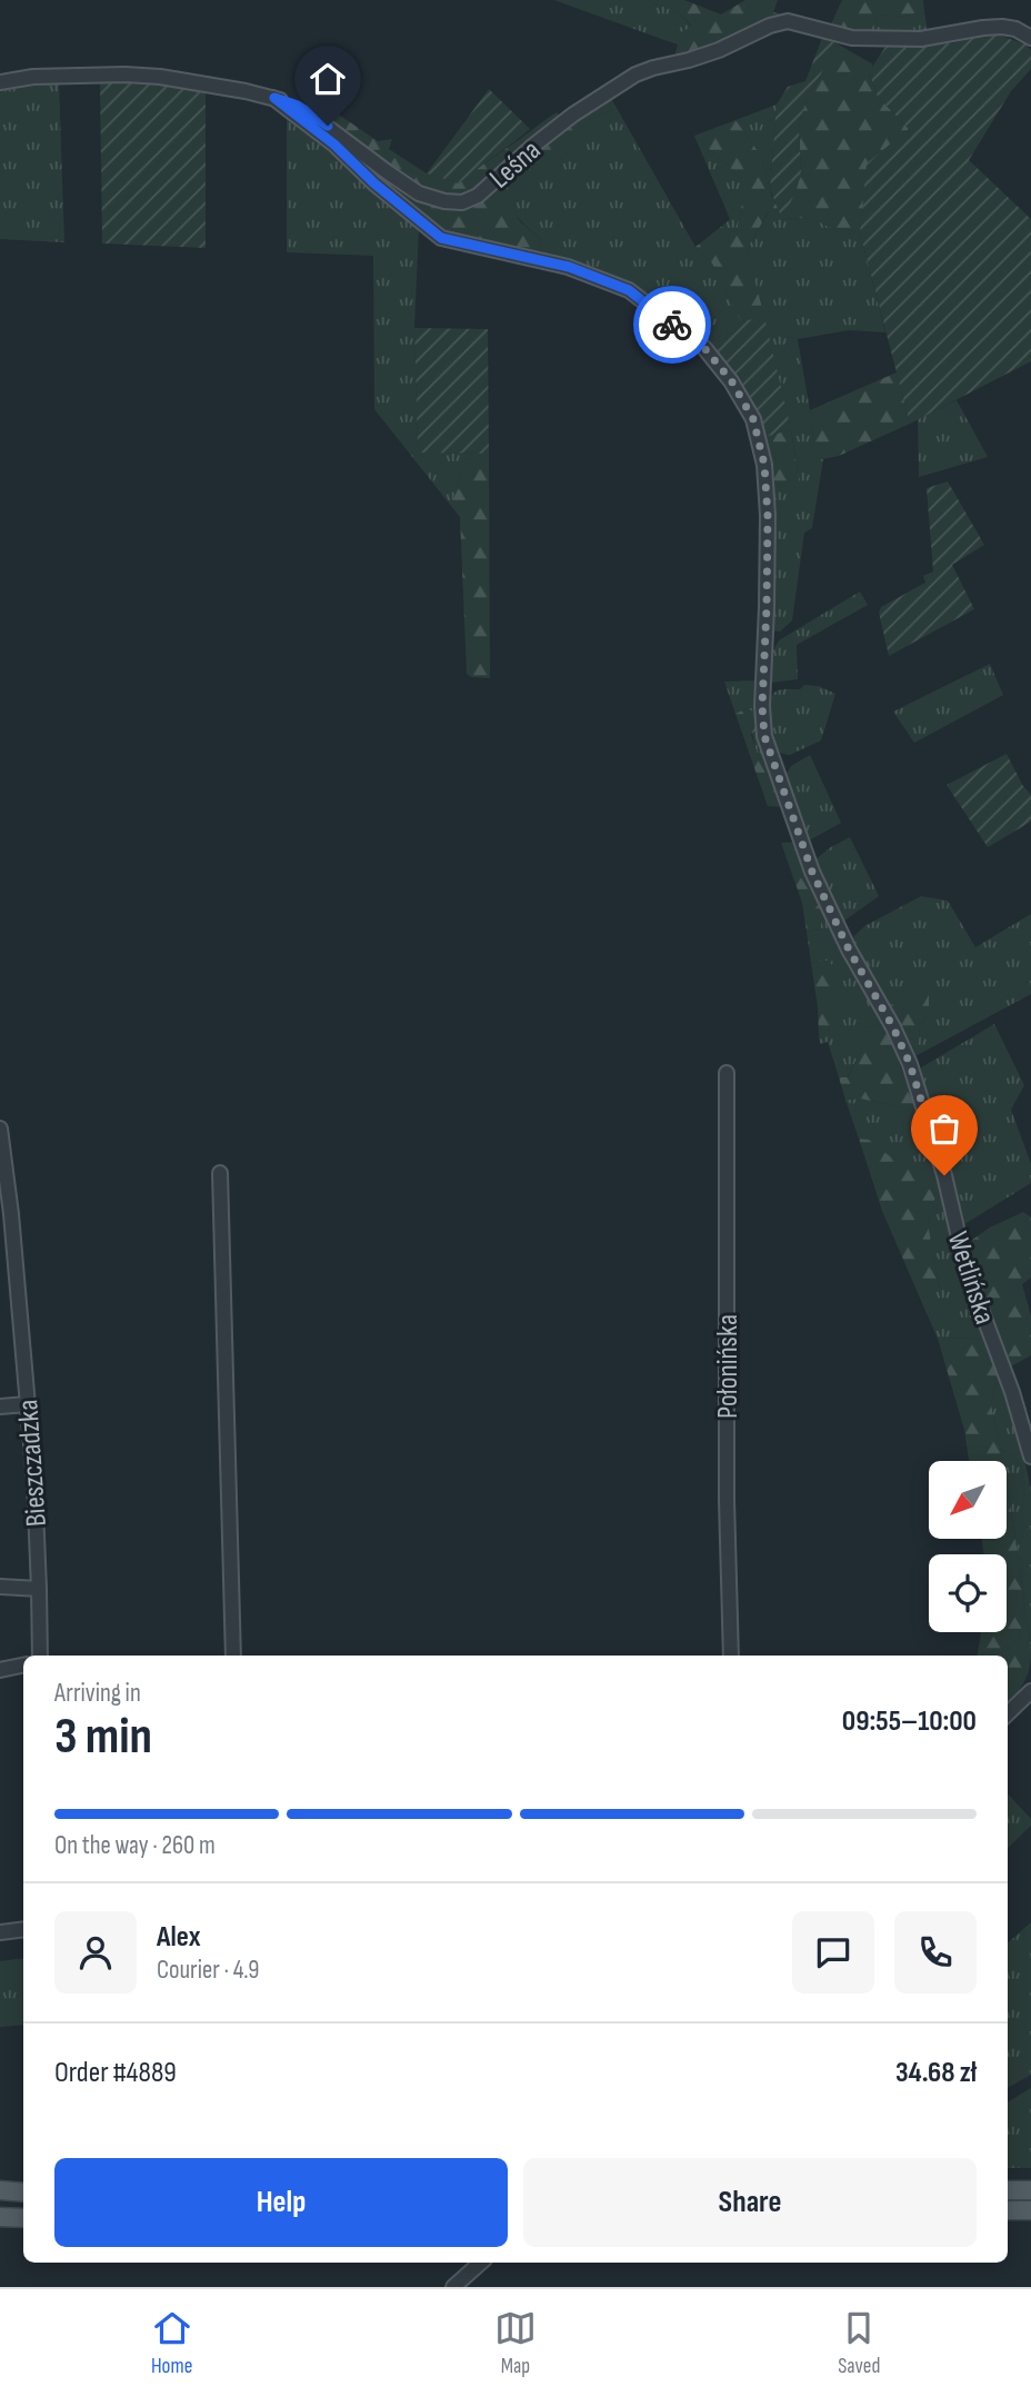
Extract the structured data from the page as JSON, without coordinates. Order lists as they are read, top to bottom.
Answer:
{
  "streets": {
    "street": [
      "Leśna",
      "Wetlińska",
      "Połonińska",
      "Bieszczadzka"
    ]
  },
  "crossings": [
    ["Leśna", "Wetlińska"]
  ],
  "north": "bottom left",
  "page": {
    "heading": ["3 min", "Arriving in", "09:55–10:00"],
    "panel": [
      "Alex",
      "Courier · 4.9",
      "Order #4889",
      "34.68 zł"
    ],
    "bar": "On the way · 260 m",
    "buttons": ["Help", "Share"],
    "tabs": ["Home", "Map", "Saved"]
  }
}
